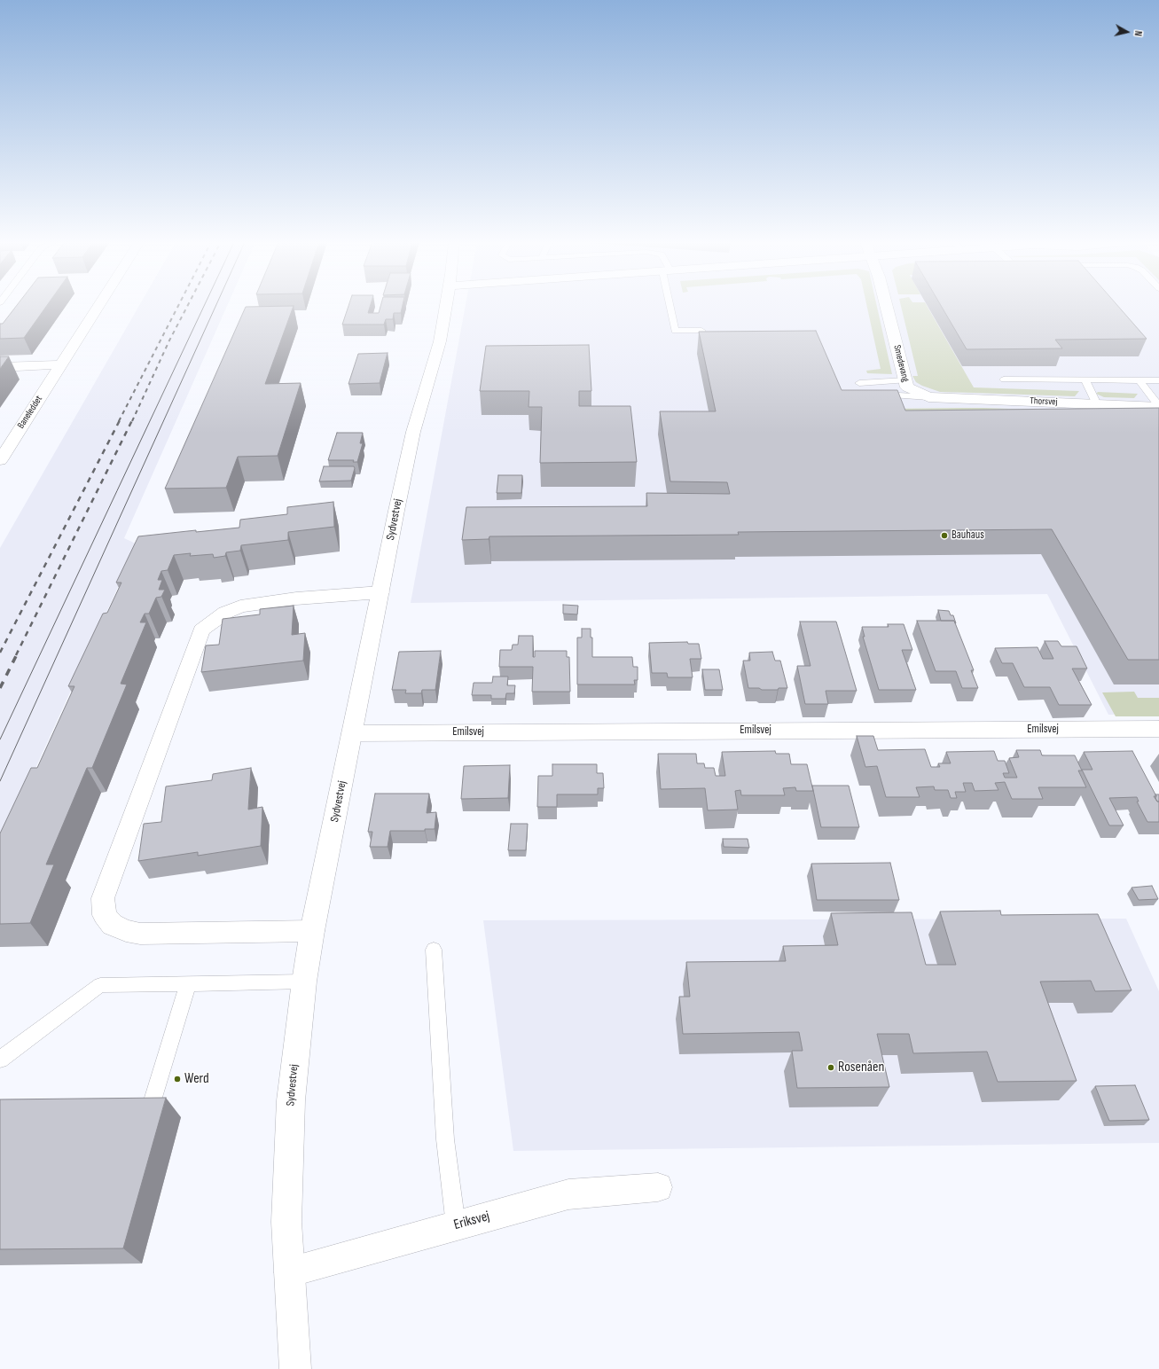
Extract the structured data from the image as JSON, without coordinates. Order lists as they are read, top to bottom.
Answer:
{
  "streets": {
    "street": [
      "Smedevang",
      "Thorsvej",
      "Baneleddet",
      "Sydvestvej",
      "Emilsvej",
      "Eriksvej"
    ]
  },
  "crossings": [
    ["Smedevang", "Thorsvej"],
    ["Sydvestvej", "Emilsvej"],
    ["Sydvestvej", "Eriksvej"]
  ],
  "places": ["Bauhaus", "Rosenåen", "Werd"],
  "north": "right"
}
